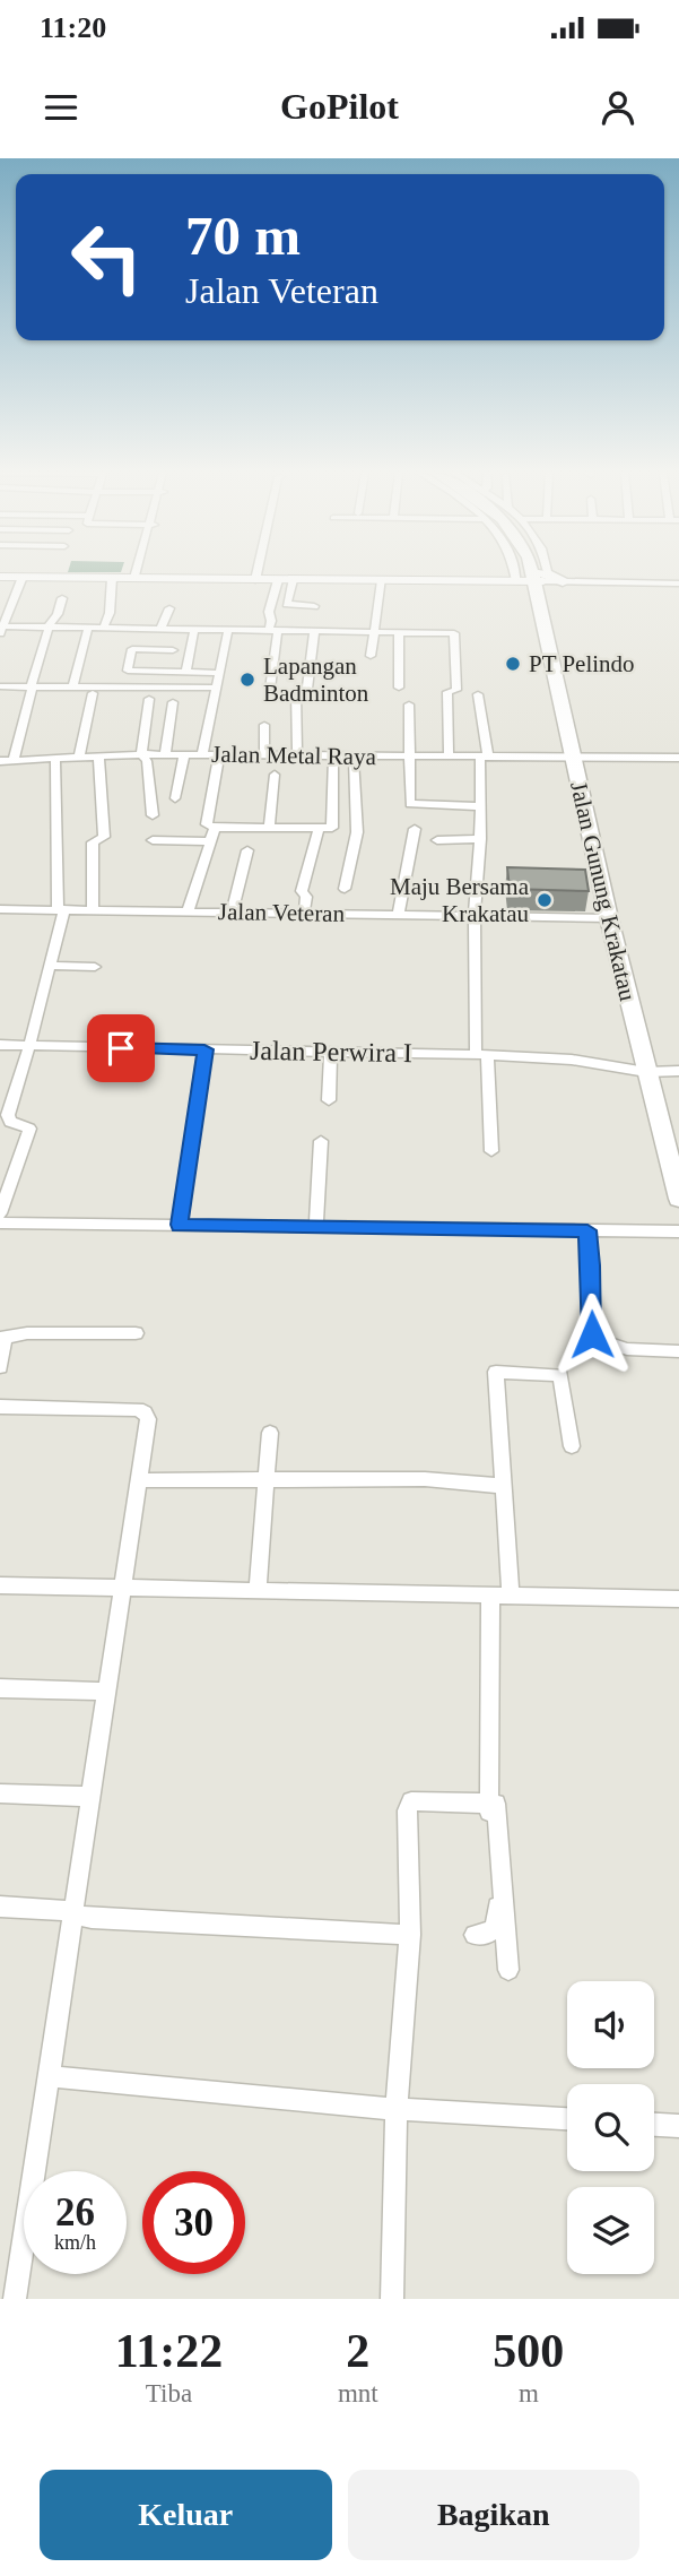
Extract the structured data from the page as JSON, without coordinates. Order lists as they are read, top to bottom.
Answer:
{
  "streets": {
    "highway": ["Jalan Gunung Krakatau"],
    "street": ["Jalan Metal Raya", "Jalan Veteran", "Jalan Perwira I"]
  },
  "crossings": [
    ["Jalan Metal Raya", "Jalan Gunung Krakatau"],
    ["Jalan Gunung Krakatau", "Jalan Veteran"],
    ["Jalan Gunung Krakatau", "Jalan Perwira I"]
  ],
  "places": ["PT Pelindo", "Lapangan Badminton", "Maju Bersama Krakatau"],
  "page": {
    "status": "11:20",
    "header": "GoPilot",
    "turn": ["70 m", "Jalan Veteran"],
    "speed": "26 km/h",
    "limit": "30",
    "eta": [
      "11:22",
      "Tiba",
      "2",
      "mnt",
      "500",
      "m"
    ],
    "buttons": ["Keluar", "Bagikan"]
  }
}
